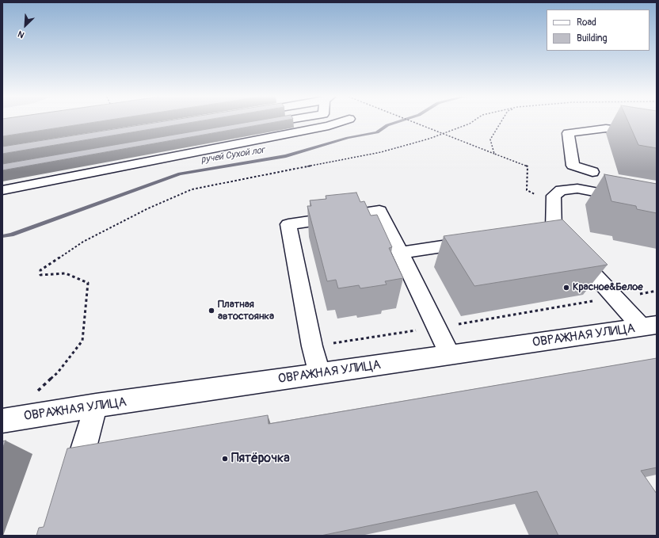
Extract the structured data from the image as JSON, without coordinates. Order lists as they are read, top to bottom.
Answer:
{
  "streets": {
    "street": ["ОВРАЖНАЯ УЛИЦА"]
  },
  "water": ["ручей Сухой лог"],
  "places": ["Красное&Белое", "Платная автостоянка", "Пятёрочка"],
  "legend": ["Road", "Building"],
  "north": "bottom left"
}
